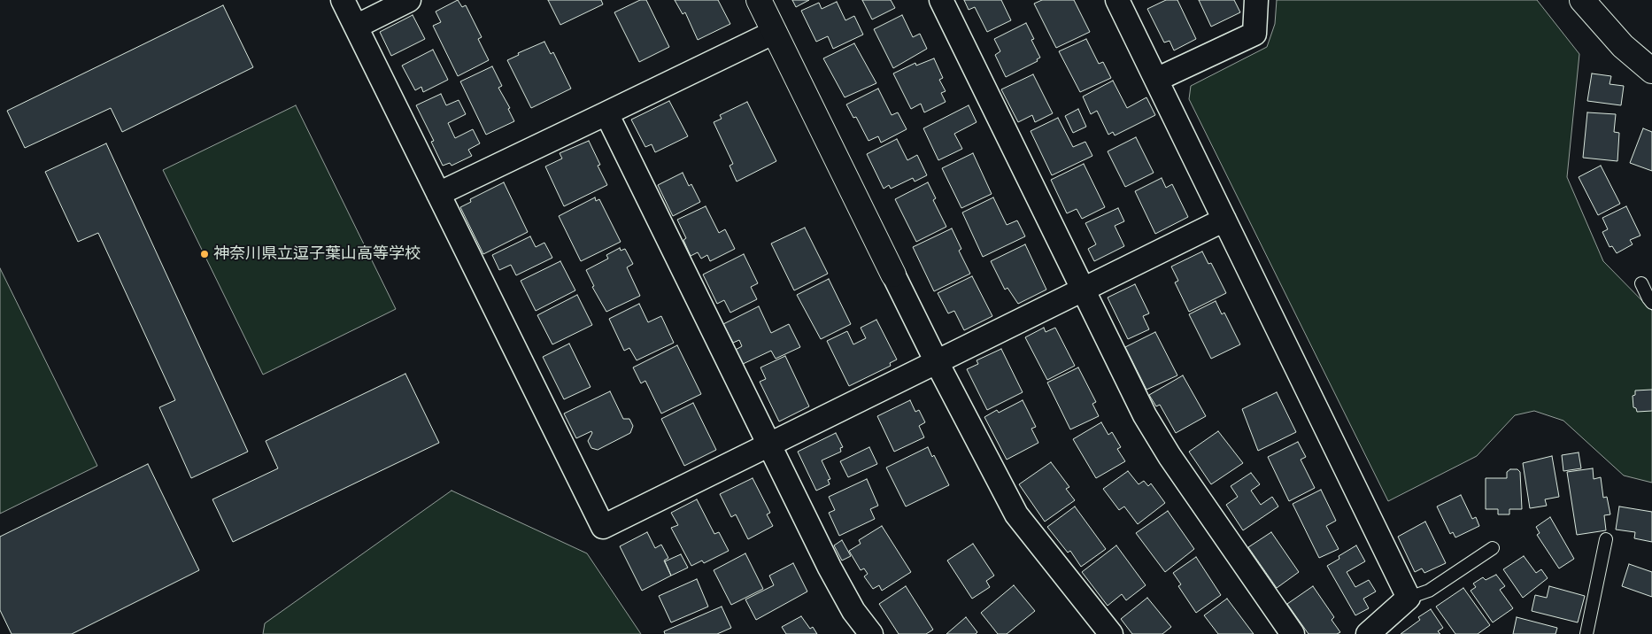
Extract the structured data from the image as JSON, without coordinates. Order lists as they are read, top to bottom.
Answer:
{
  "places": ["神奈川県立逗子葉山高等学校"]
}
